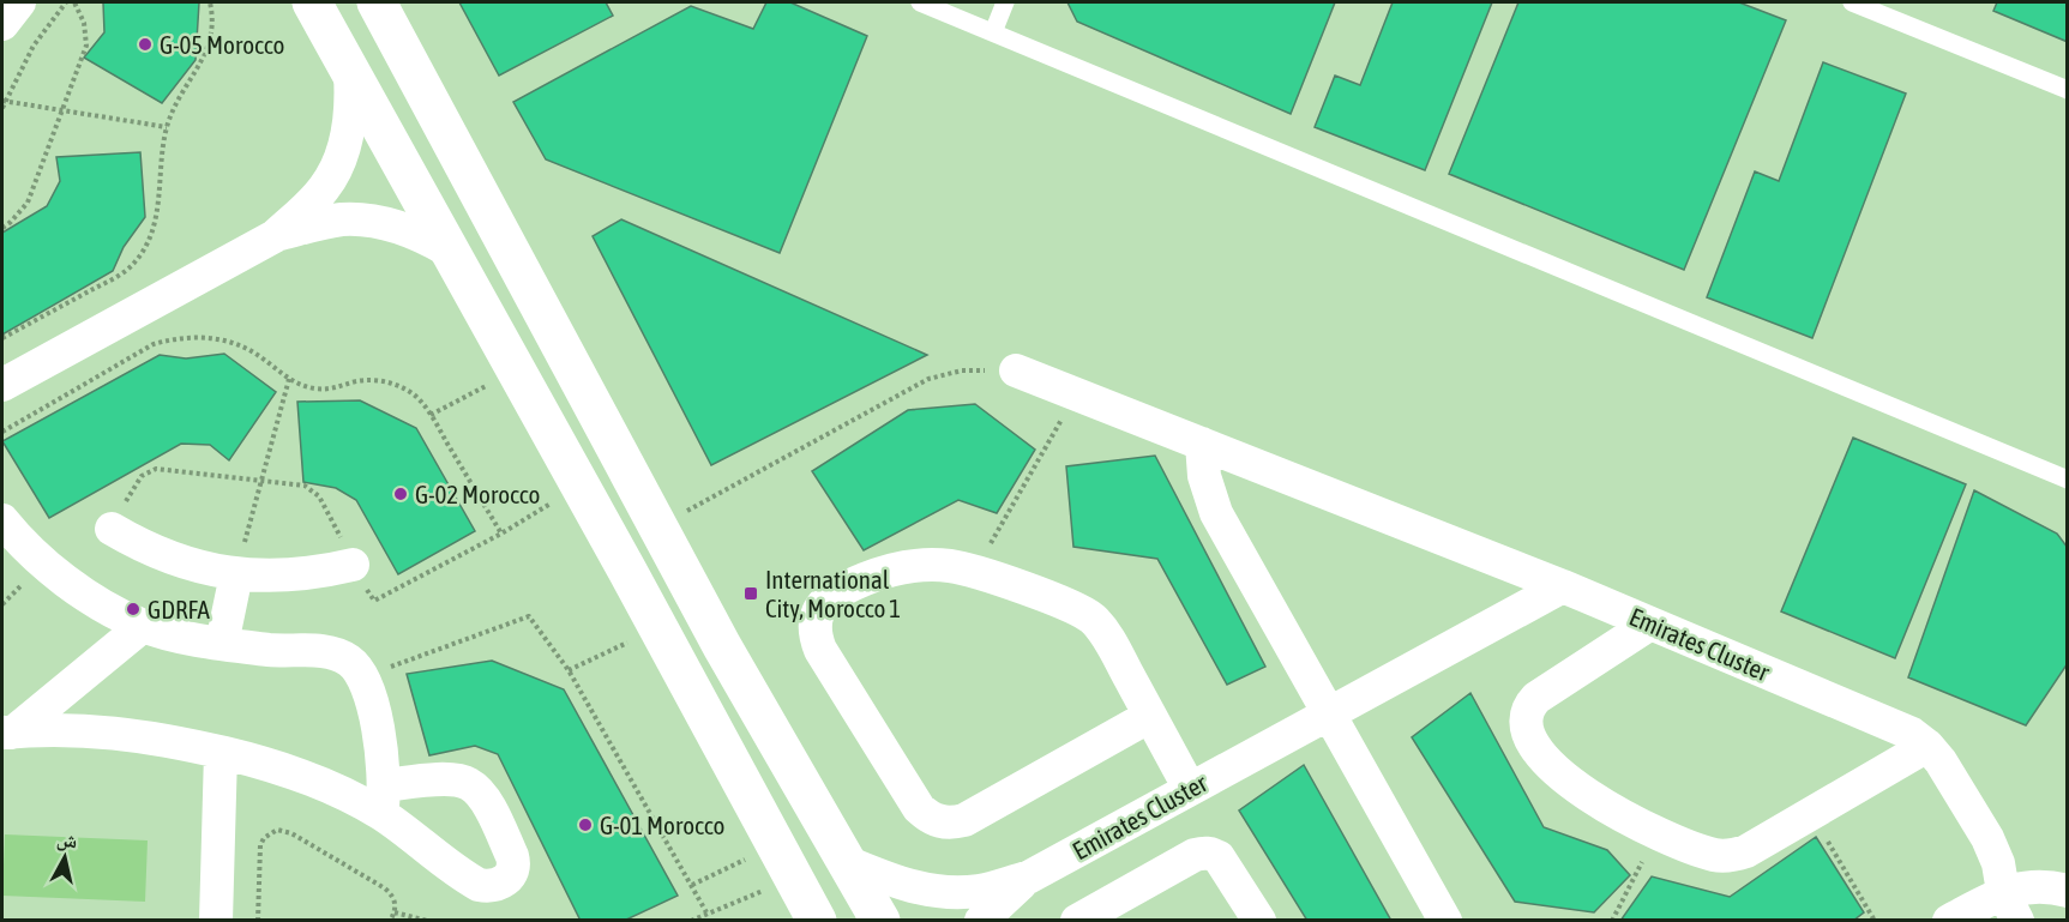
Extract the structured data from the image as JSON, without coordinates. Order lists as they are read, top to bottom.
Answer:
{
  "streets": {
    "street": ["Emirates Cluster"]
  },
  "places": {
    "other": [
      "G-05 Morocco",
      "G-02 Morocco",
      "GDRFA",
      "G-01 Morocco"
    ],
    "transit": ["International City, Morocco 1"]
  },
  "north": "top"
}
